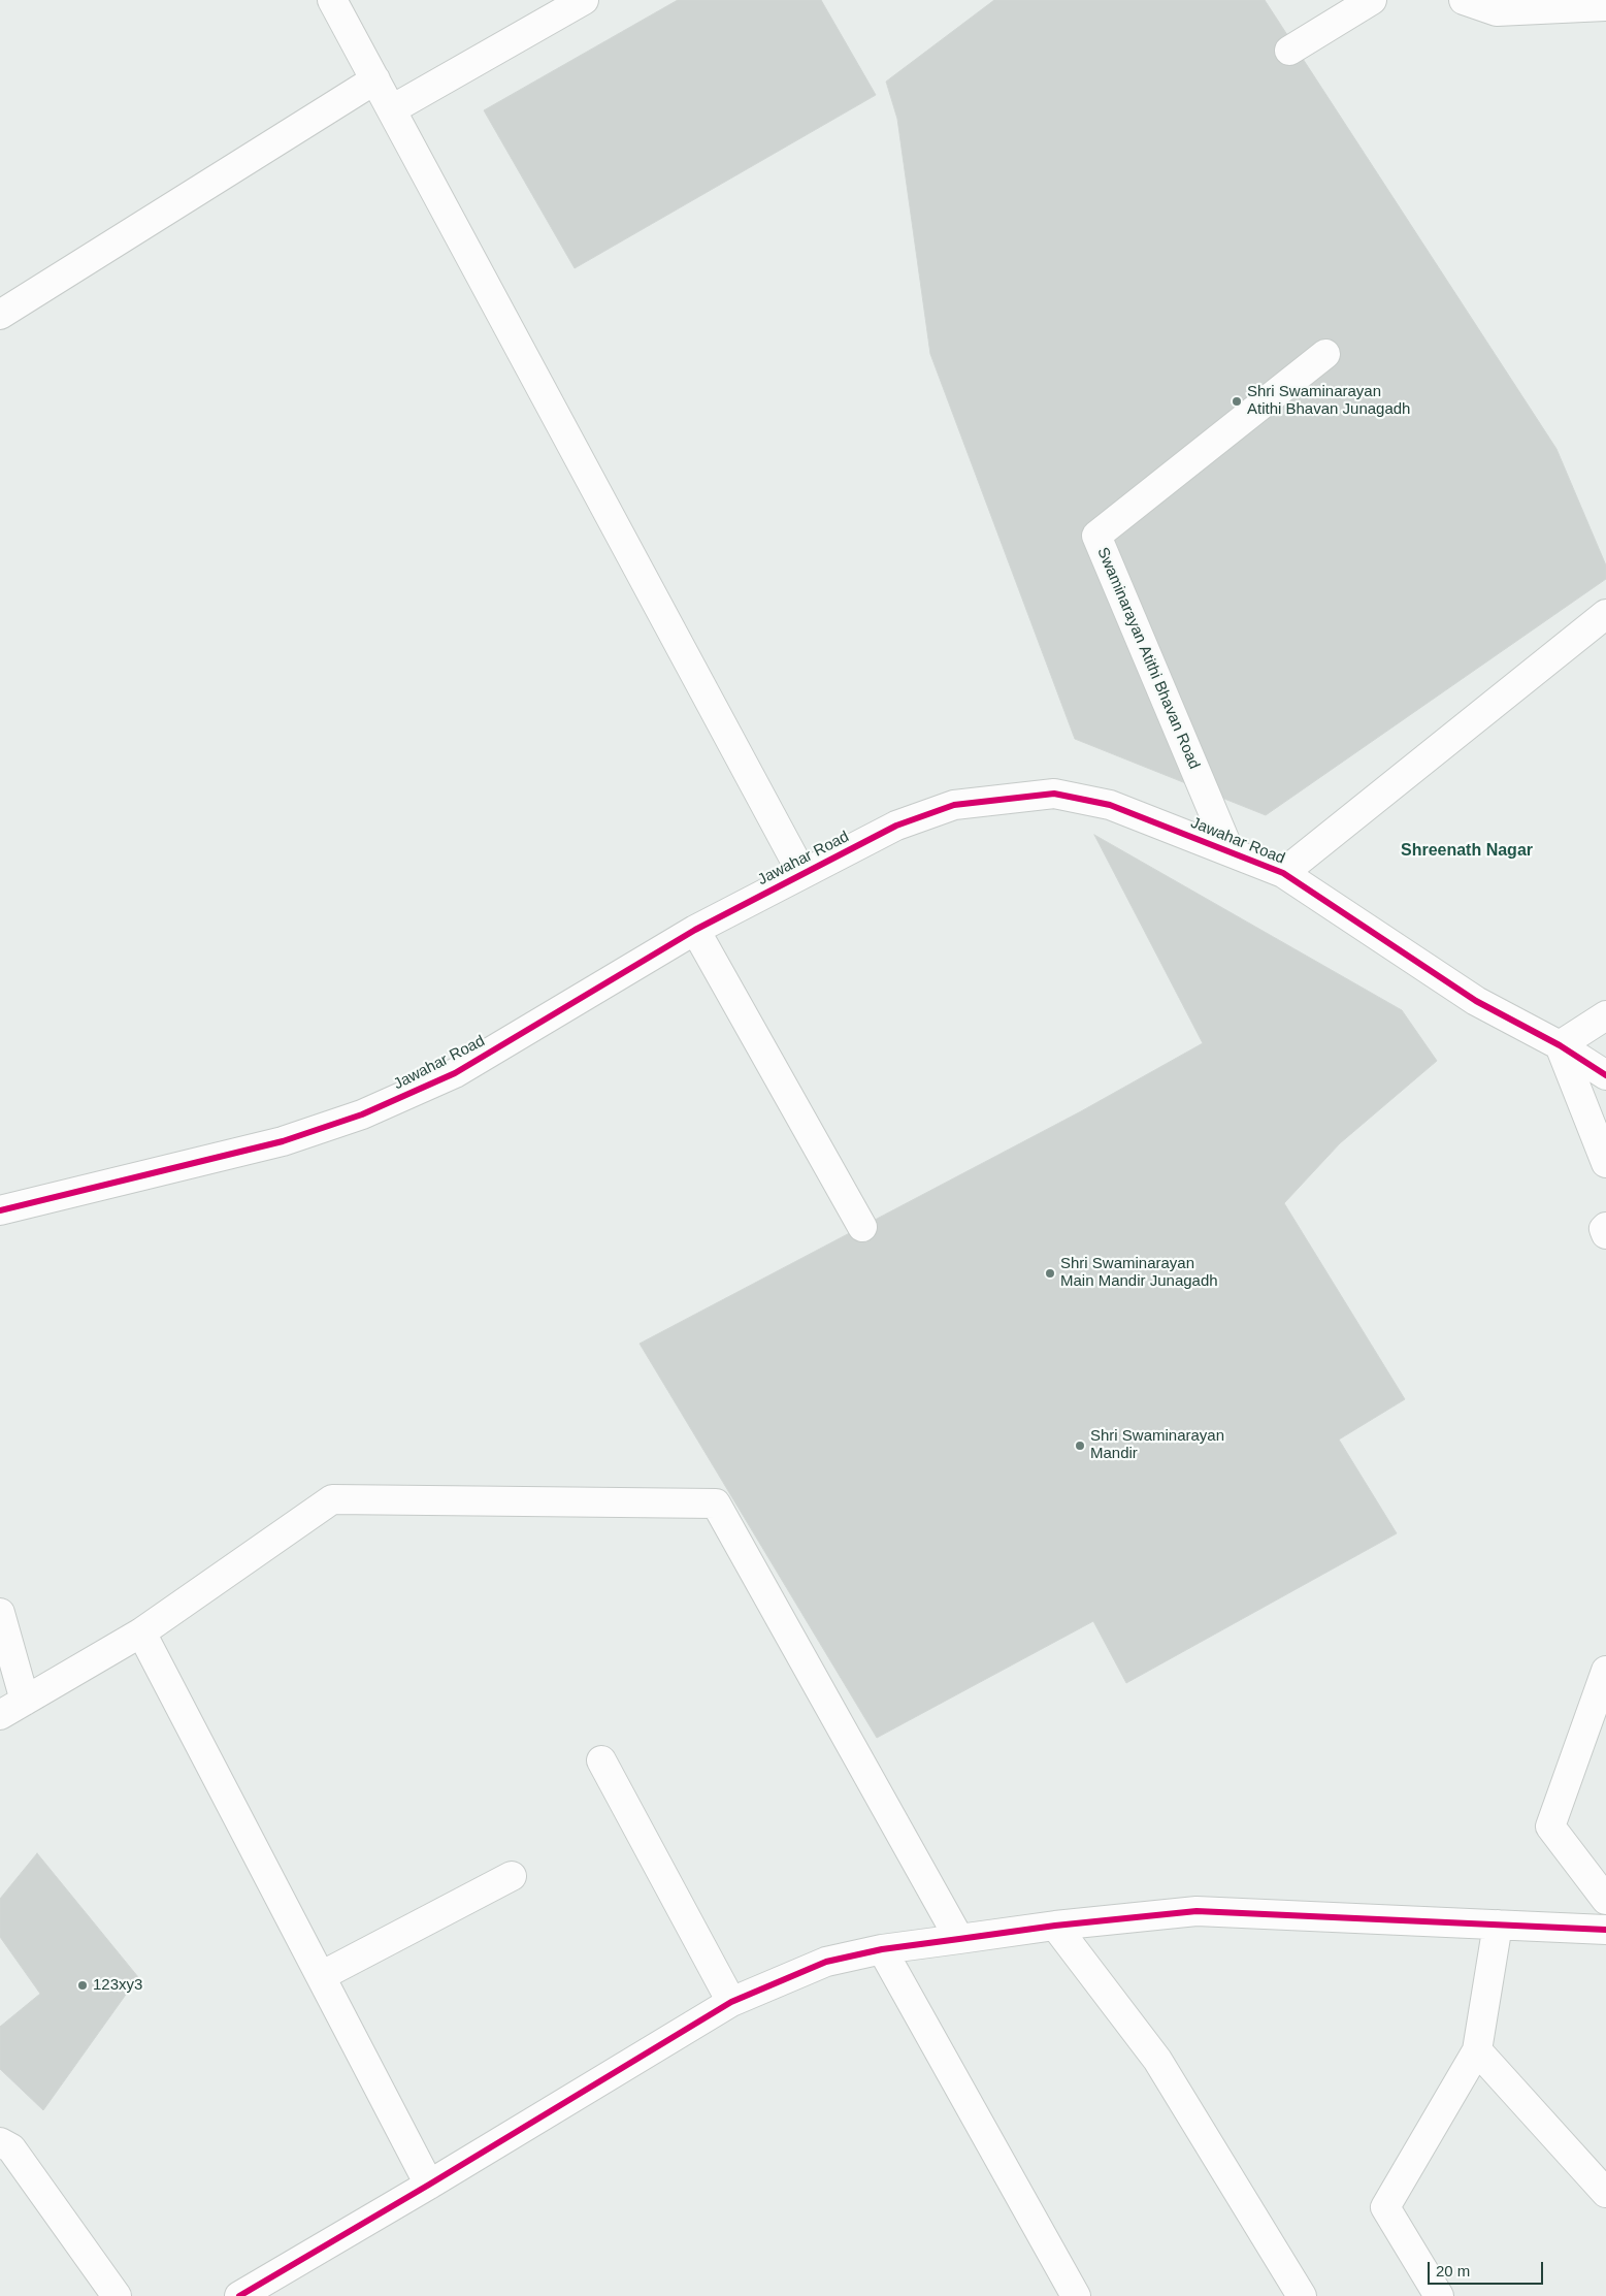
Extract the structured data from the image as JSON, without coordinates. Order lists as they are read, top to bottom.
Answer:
{
  "streets": {
    "street": ["Swaminarayan Atithi Bhavan Road", "Jawahar Road"]
  },
  "crossings": [
    ["Swaminarayan Atithi Bhavan Road", "Jawahar Road"]
  ],
  "districts": ["Shreenath Nagar"],
  "places": [
    "Shri Swaminarayan Atithi Bhavan Junagadh",
    "Shri Swaminarayan Main Mandir Junagadh",
    "Shri Swaminarayan Mandir",
    "123xy3"
  ],
  "scale_bar": "20 m"
}
